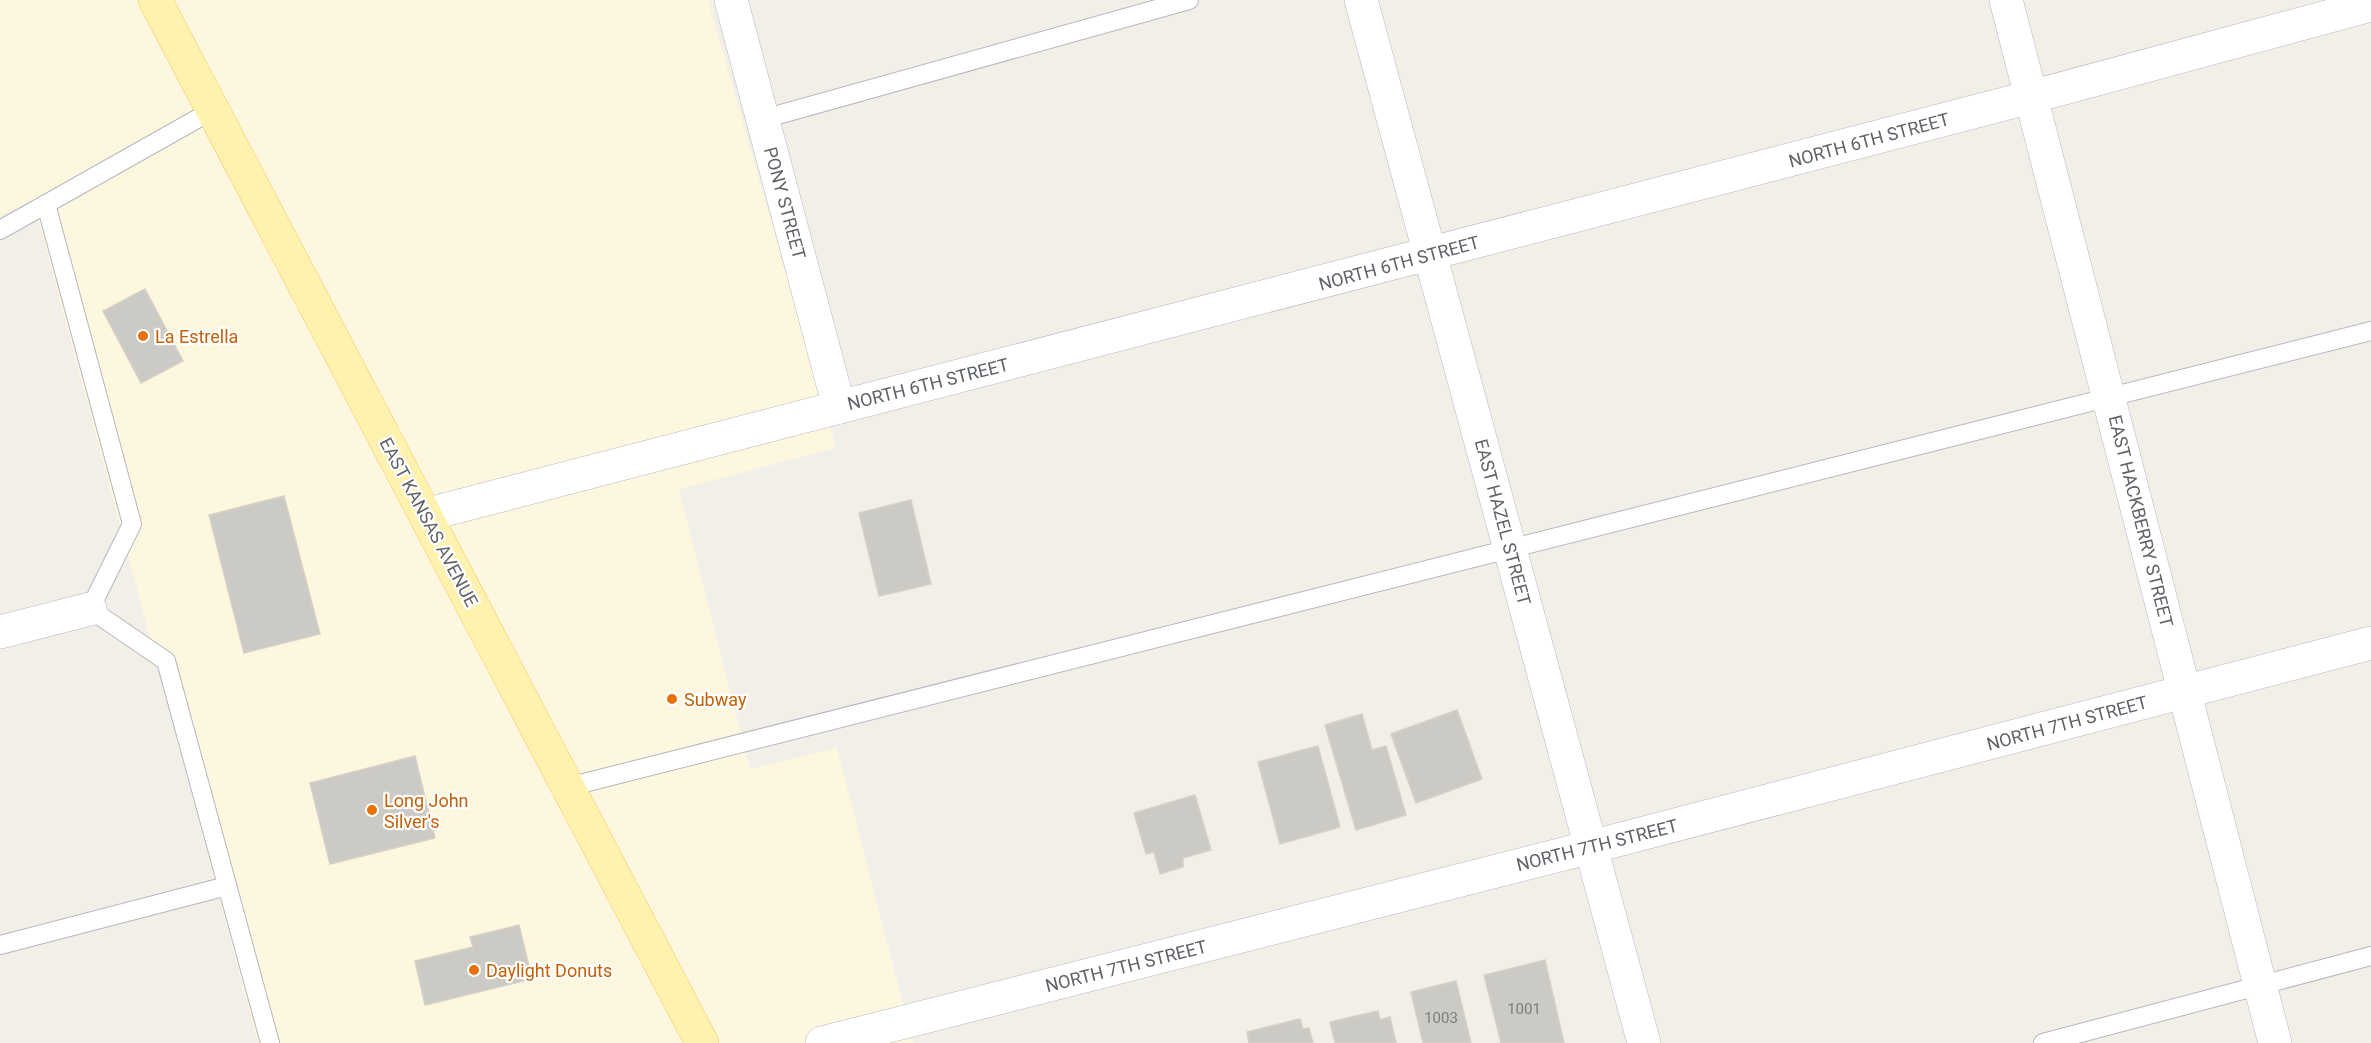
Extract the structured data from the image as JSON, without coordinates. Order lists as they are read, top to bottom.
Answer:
{
  "streets": {
    "main road": ["EAST KANSAS AVENUE"],
    "street": [
      "NORTH 6TH STREET",
      "PONY STREET",
      "EAST HACKBERRY STREET",
      "EAST HAZEL STREET",
      "NORTH 7TH STREET"
    ]
  },
  "crossings": [
    ["NORTH 6TH STREET", "PONY STREET"],
    ["NORTH 6TH STREET", "EAST HACKBERRY STREET"],
    ["NORTH 6TH STREET", "EAST KANSAS AVENUE"],
    ["NORTH 6TH STREET", "EAST HAZEL STREET"],
    ["EAST HACKBERRY STREET", "NORTH 7TH STREET"],
    ["EAST HAZEL STREET", "NORTH 7TH STREET"]
  ],
  "places": [
    "La Estrella",
    "Subway",
    "Long John Silver's",
    "Daylight Donuts"
  ],
  "house_numbers": ["1001", "1003"]
}
